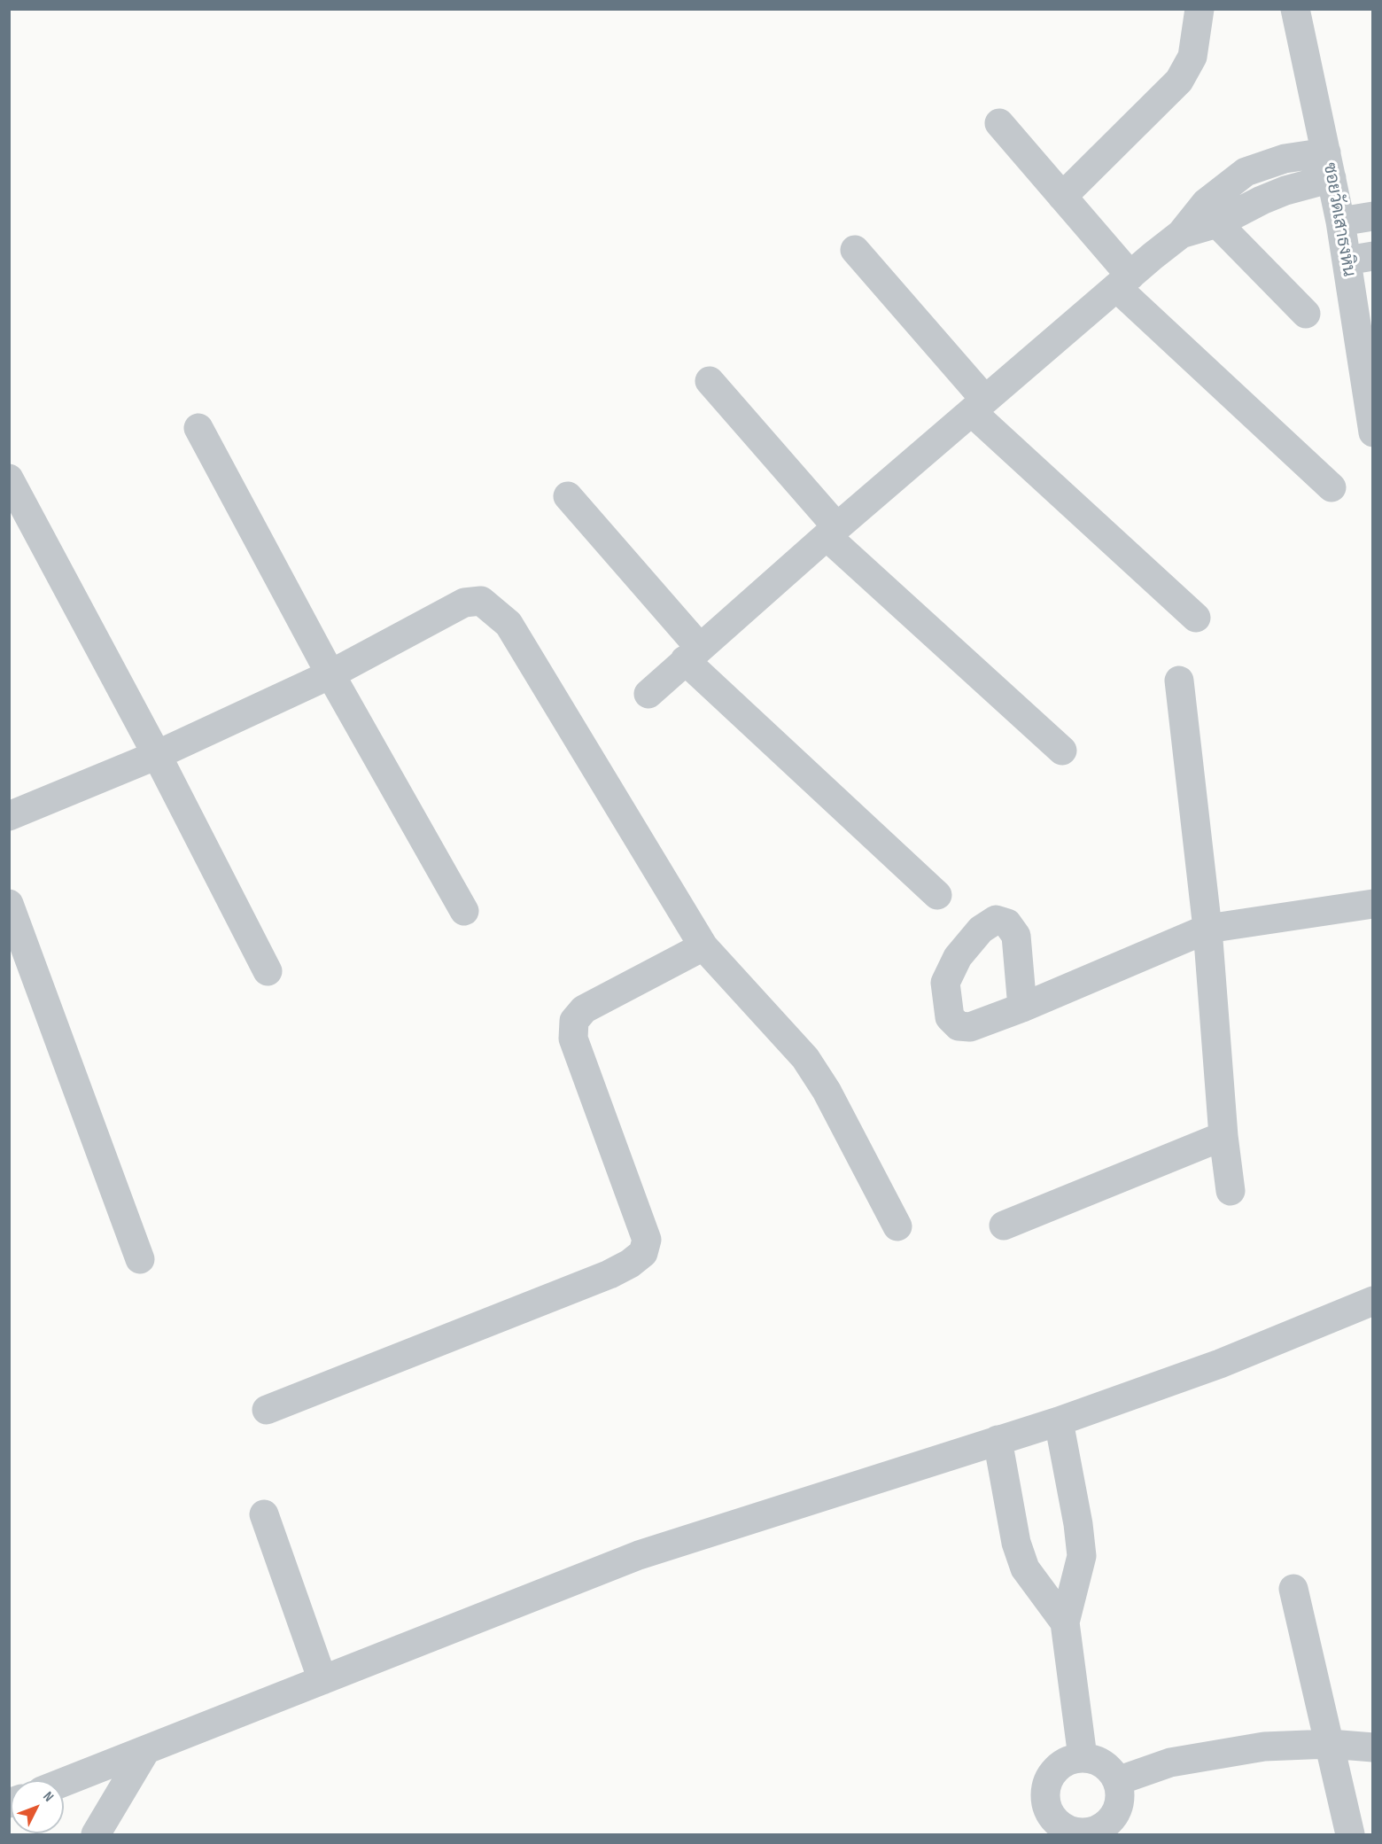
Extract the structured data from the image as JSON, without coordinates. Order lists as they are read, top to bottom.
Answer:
{
  "streets": {
    "street": ["ซอยวัดเสาธงหิน"]
  },
  "north": "top right"
}
